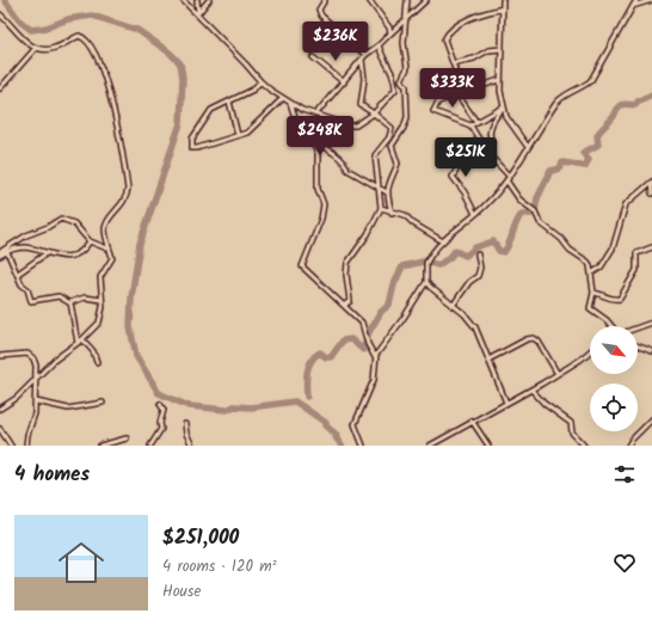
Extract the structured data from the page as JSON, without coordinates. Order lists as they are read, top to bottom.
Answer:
{
  "north": "bottom right",
  "page": {
    "price": [
      "$236K",
      "$333K",
      "$248K",
      "$251K"
    ],
    "heading": "4 homes",
    "list": [
      {
        "name": "$251,000",
        "note": "4 rooms · 120 m² · House"
      }
    ]
  }
}
